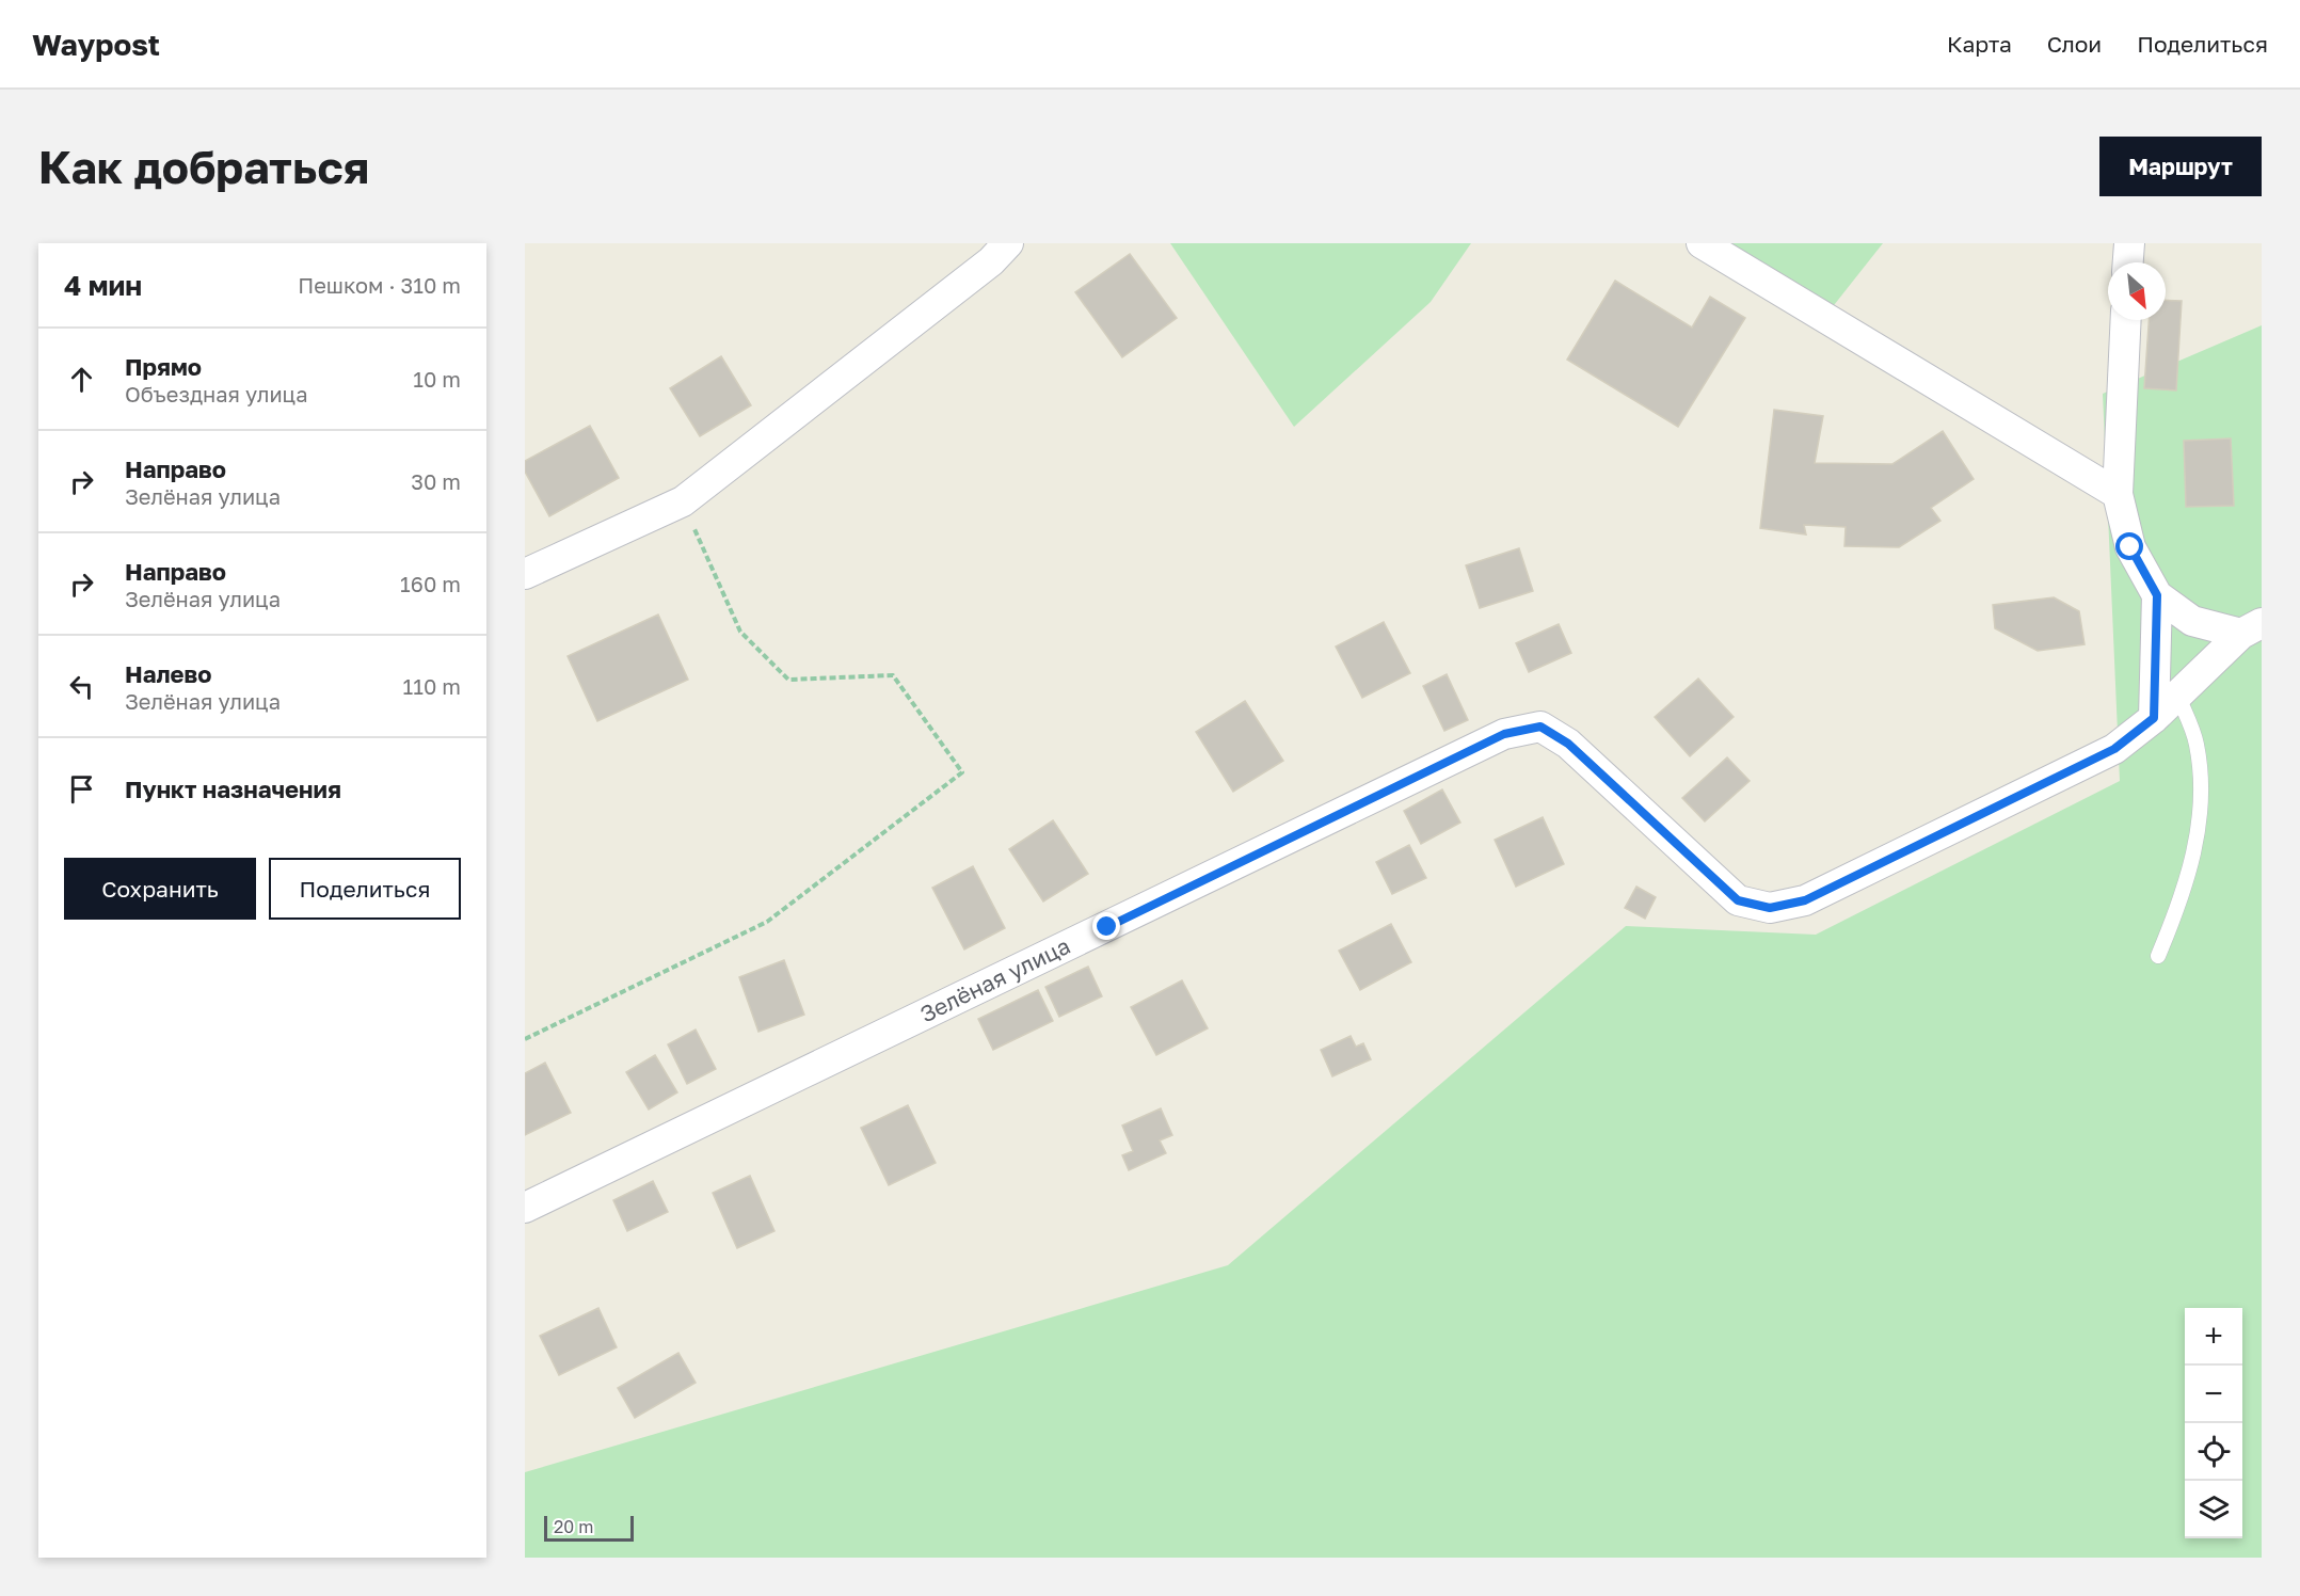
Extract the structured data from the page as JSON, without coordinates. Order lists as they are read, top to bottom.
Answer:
{
  "streets": {
    "street": ["Зелёная улица"]
  },
  "scale_bar": "20 m",
  "north": "bottom right",
  "page": {
    "header": "Waypost",
    "nav": ["Карта", "Слои", "Поделиться"],
    "buttons": [
      "Маршрут",
      ["Сохранить", "Поделиться"]
    ],
    "title": "Как добраться",
    "heading": ["4 мин", "Пешком · 310 m"],
    "list": [
      ["Прямо", "Объездная улица", "10 m"],
      ["Направо", "Зелёная улица", "30 m"],
      ["Направо", "Зелёная улица", "160 m"],
      ["Налево", "Зелёная улица", "110 m"],
      "Пункт назначения"
    ],
    "map_buttons": ["+", "−"],
    "scale": "20 m"
  }
}
